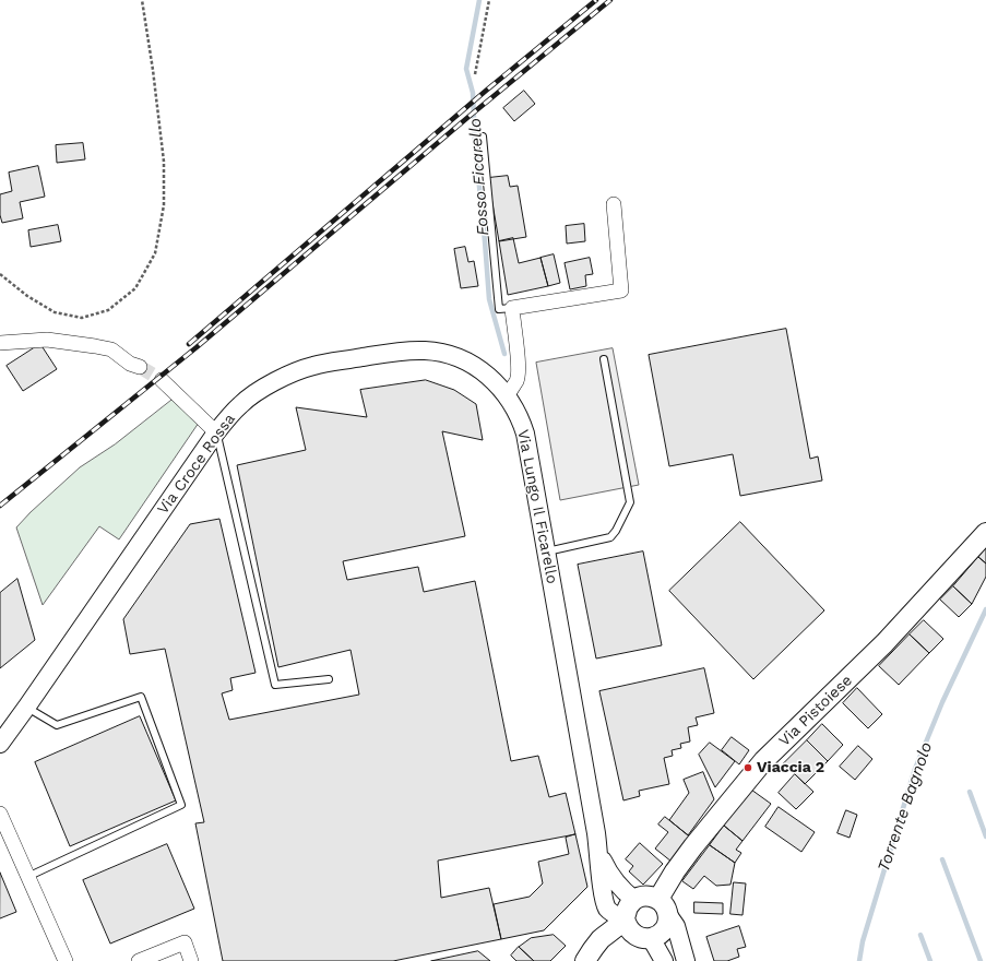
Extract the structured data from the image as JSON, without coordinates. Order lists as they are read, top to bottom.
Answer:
{
  "streets": {
    "main road": ["Via Pistoiese"],
    "street": ["Via Croce Rossa", "Via Lungo Il Ficarello"]
  },
  "crossings": [
    ["Via Croce Rossa", "Via Lungo Il Ficarello"],
    ["Via Lungo Il Ficarello", "Via Pistoiese"]
  ],
  "water": ["Fosso Ficarello", "Torrente Bagnolo"],
  "places": ["Viaccia 2"]
}
